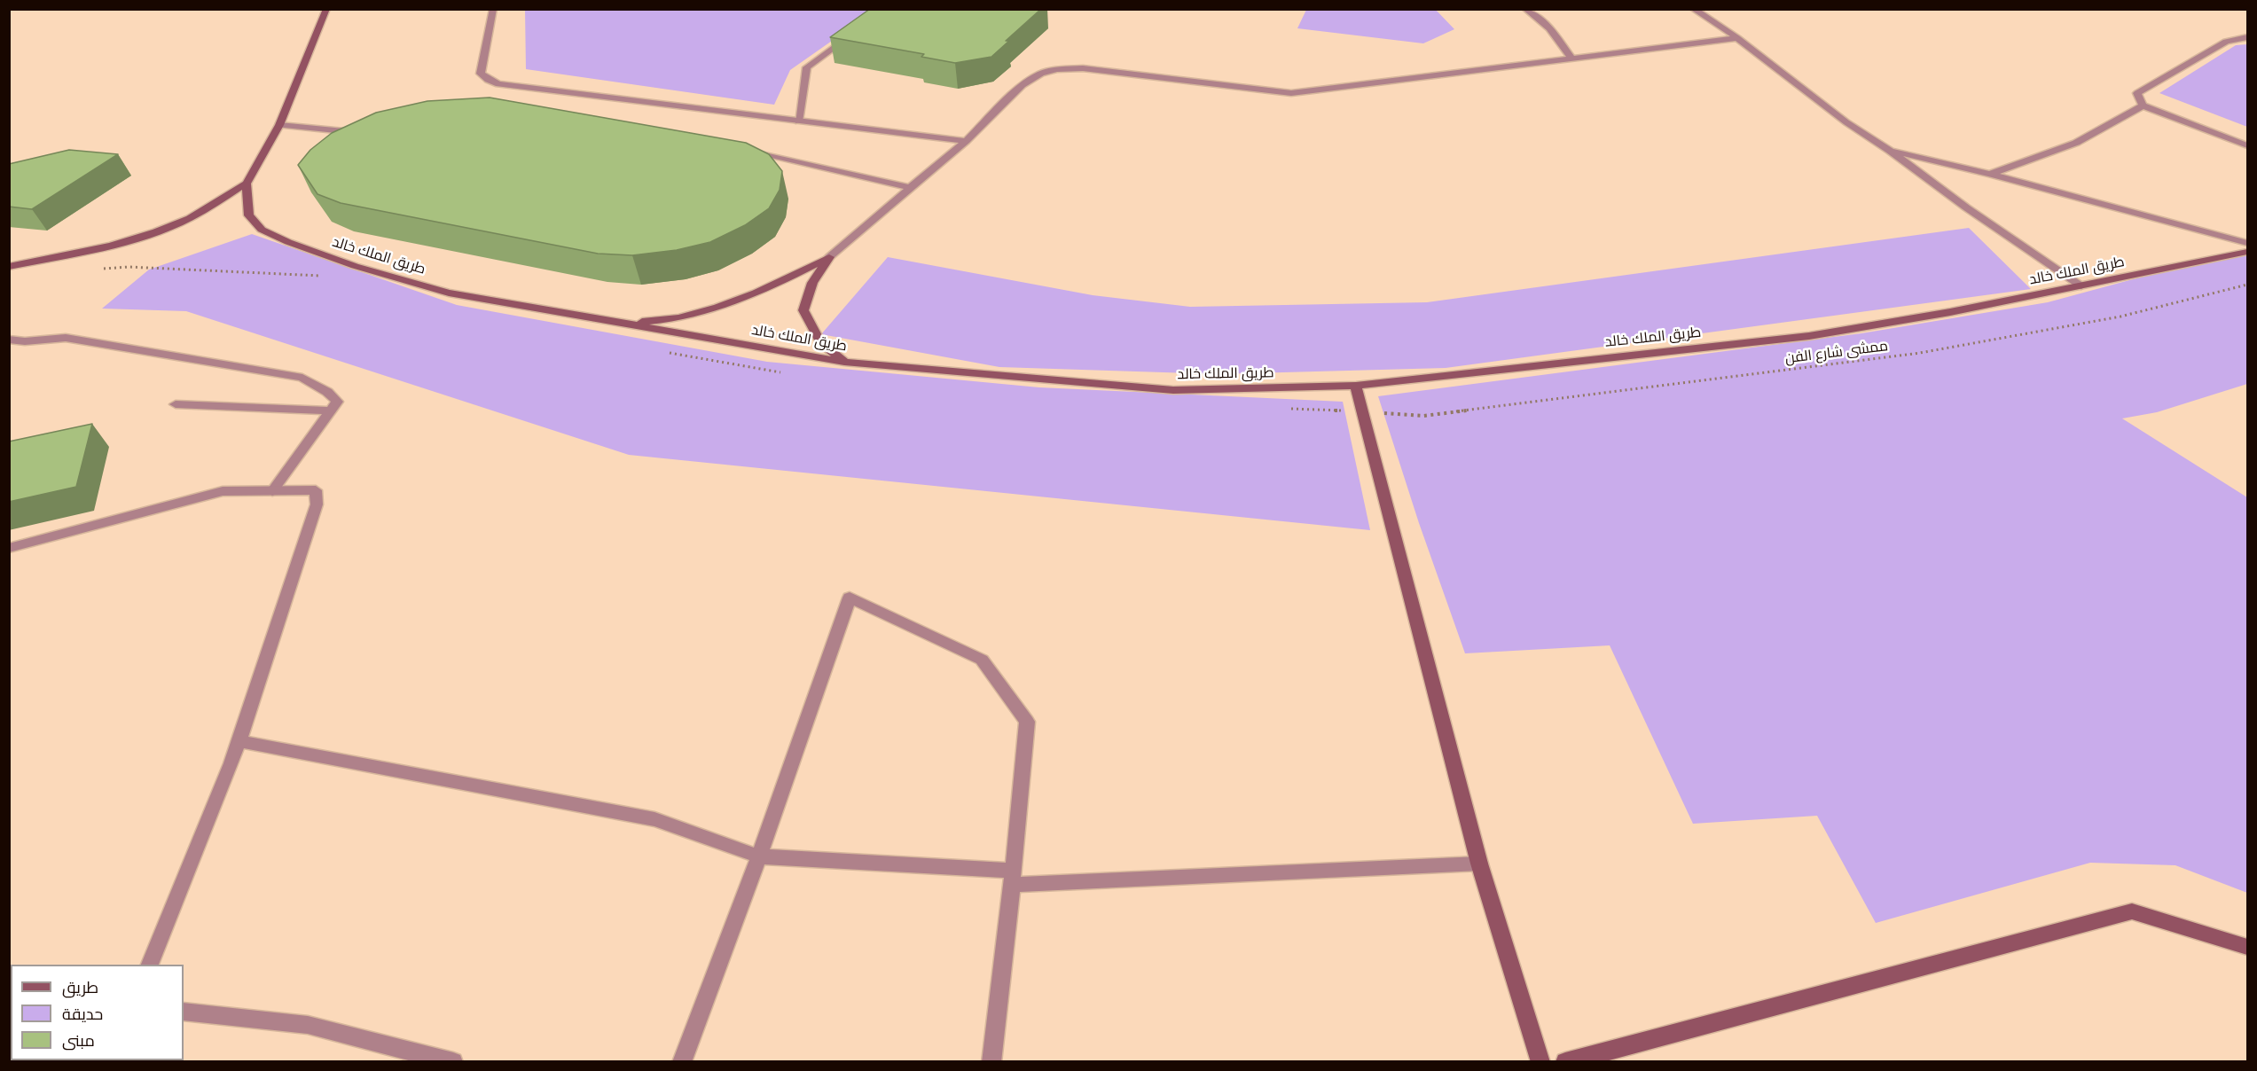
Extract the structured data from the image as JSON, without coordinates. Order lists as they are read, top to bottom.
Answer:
{
  "streets": {
    "street": ["طريق الملك خالد"],
    "path": ["ممشى شارع الفن"]
  },
  "legend": ["طريق", "حديقة", "مبنى"]
}
